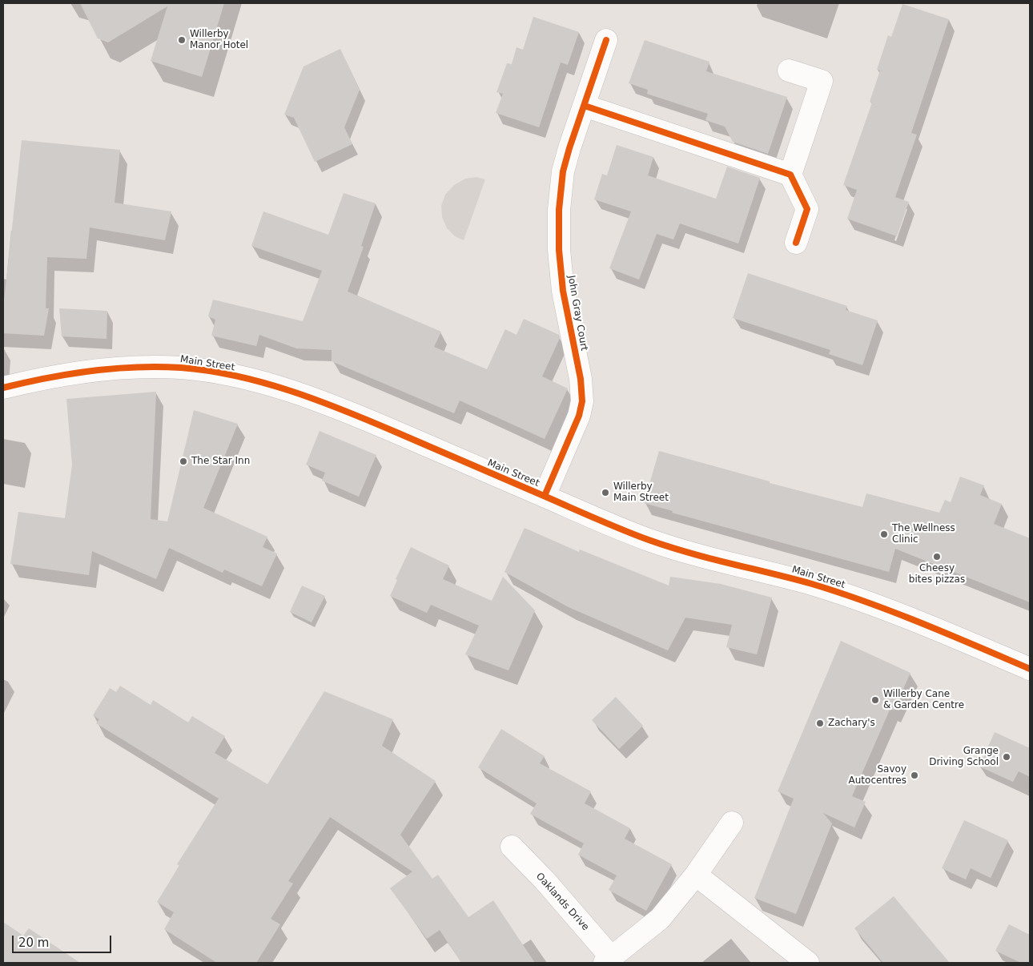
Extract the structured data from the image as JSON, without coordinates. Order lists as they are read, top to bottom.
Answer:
{
  "streets": {
    "street": ["John Gray Court", "Main Street", "Oaklands Drive"]
  },
  "crossings": [
    ["John Gray Court", "Main Street"]
  ],
  "places": [
    "Willerby Manor Hotel",
    "The Star Inn",
    "Willerby Main Street",
    "The Wellness Clinic",
    "Cheesy bites pizzas",
    "Willerby Cane & Garden Centre",
    "Zachary's",
    "Grange Driving School",
    "Savoy Autocentres"
  ],
  "scale_bar": "20 m"
}
